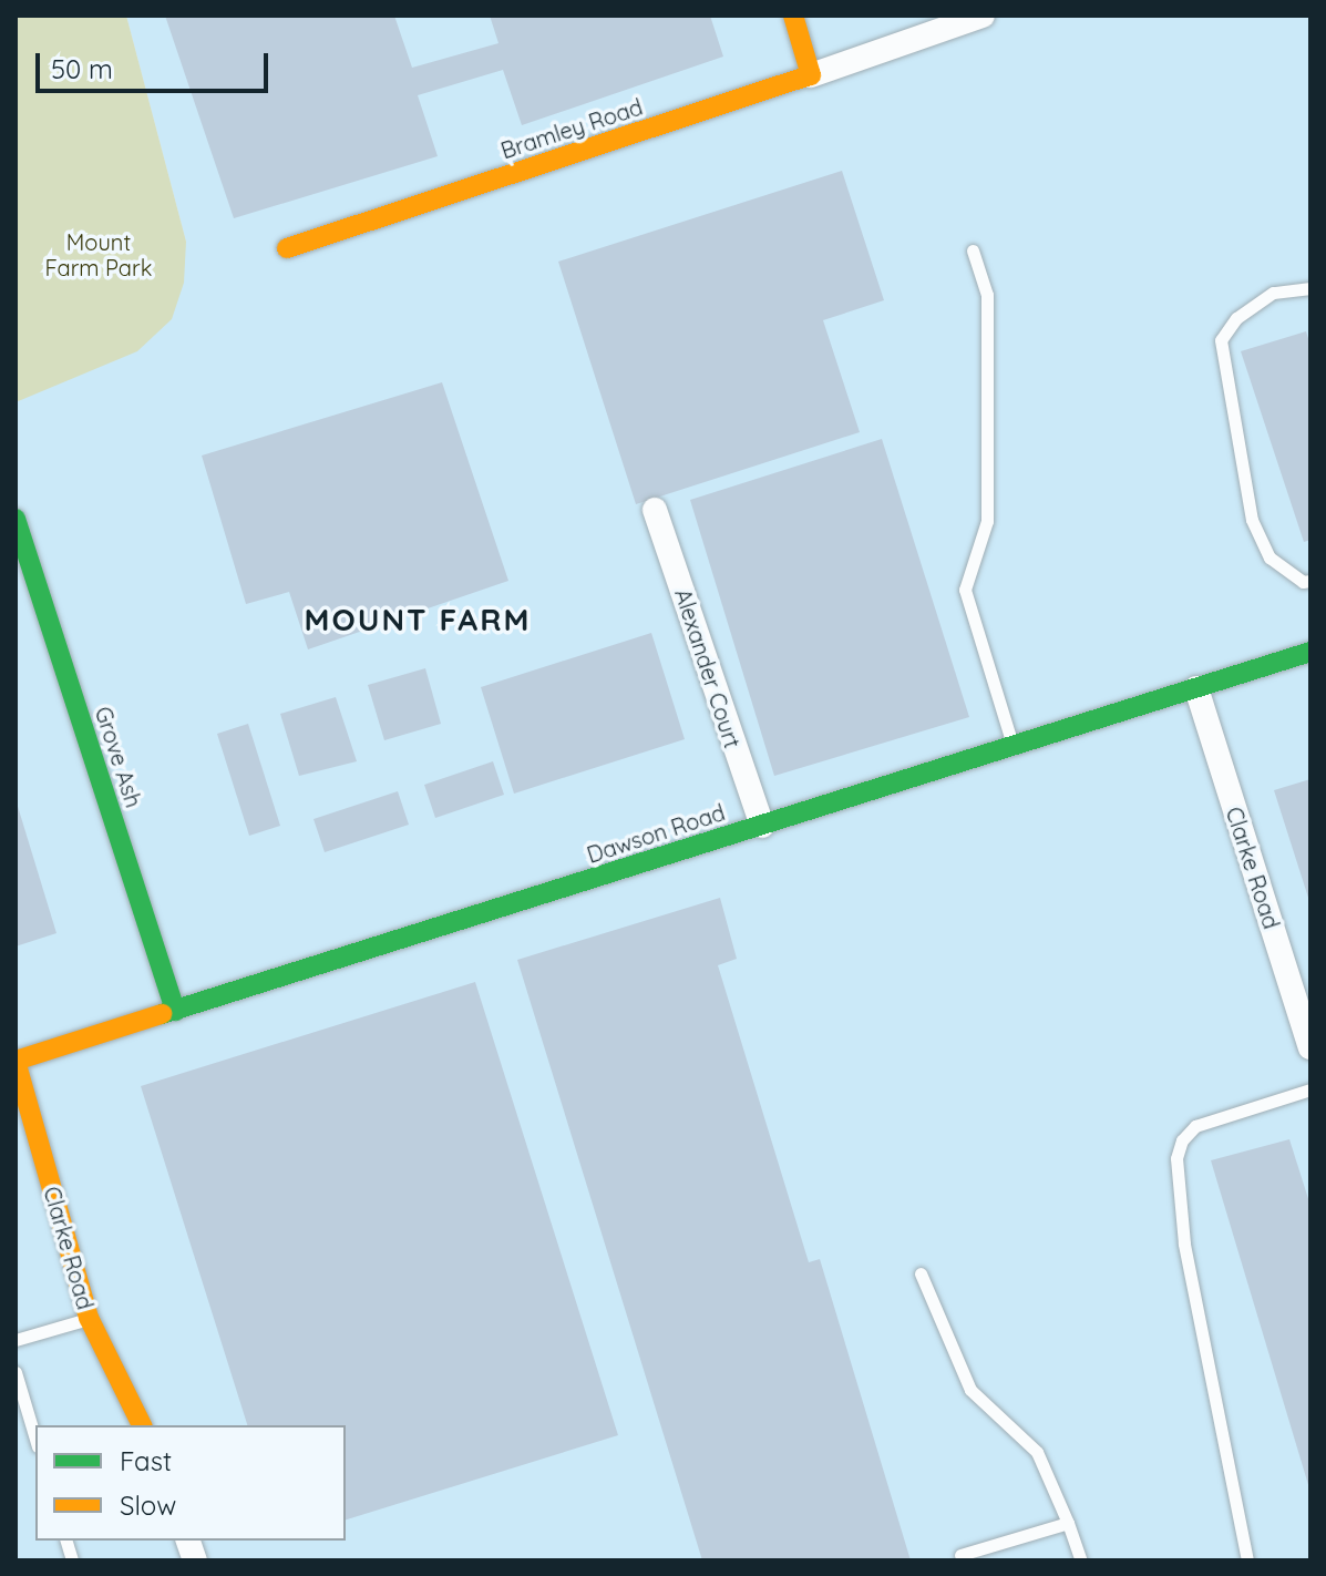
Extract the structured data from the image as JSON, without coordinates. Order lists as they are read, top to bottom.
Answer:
{
  "streets": {
    "street": [
      "Bramley Road",
      "Alexander Court",
      "Grove Ash",
      "Dawson Road",
      "Clarke Road"
    ]
  },
  "crossings": [
    ["Alexander Court", "Dawson Road"],
    ["Grove Ash", "Dawson Road"],
    ["Dawson Road", "Clarke Road"]
  ],
  "districts": ["MOUNT FARM"],
  "parks": ["Mount Farm Park"],
  "legend": ["Fast", "Slow"],
  "scale_bar": "50 m"
}
